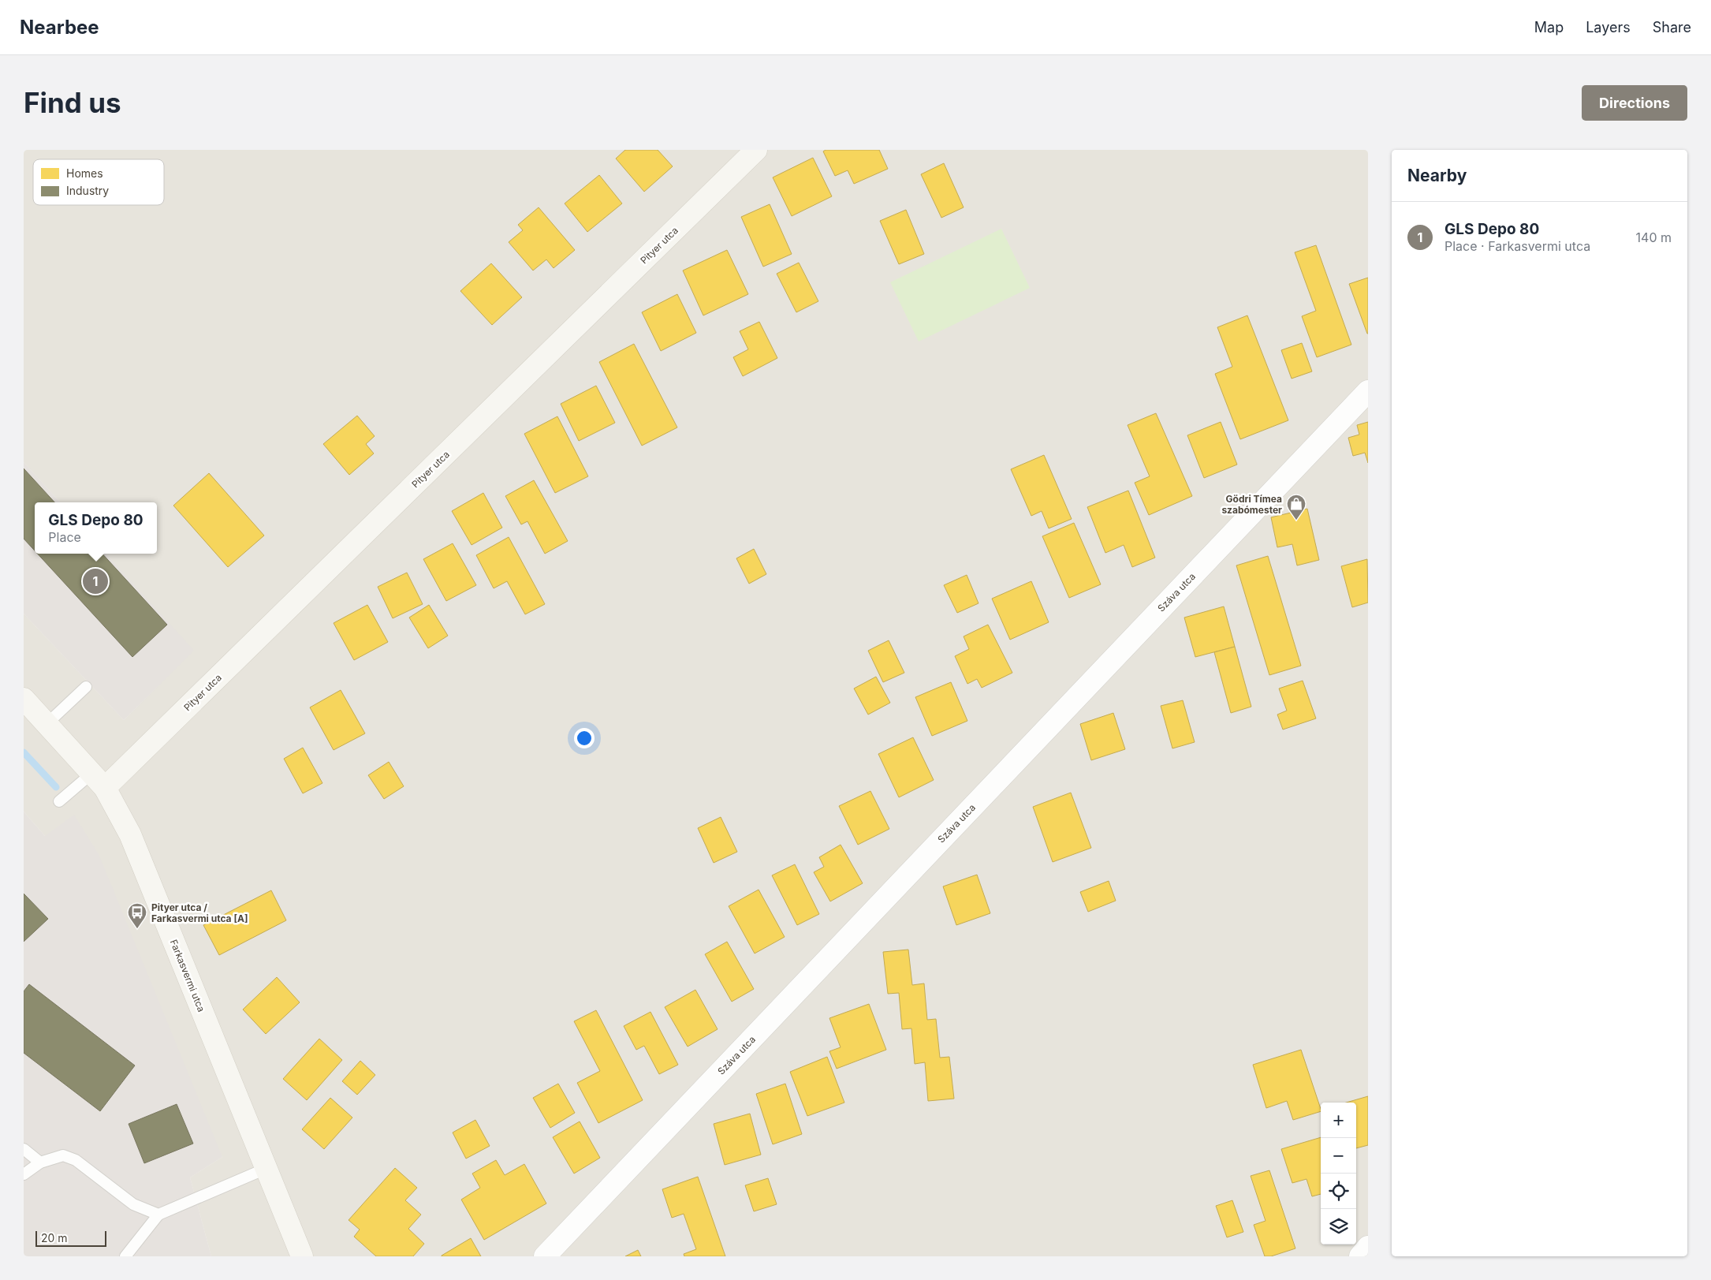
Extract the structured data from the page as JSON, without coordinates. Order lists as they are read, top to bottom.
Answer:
{
  "streets": {
    "street": ["Pityer utca", "Száva utca", "Farkasvermi utca"]
  },
  "crossings": [
    ["Pityer utca", "Farkasvermi utca"]
  ],
  "places": {
    "shop": ["Gödri Tímea szabómester"],
    "bus stop": ["Pityer utca / Farkasvermi utca [A]"]
  },
  "legend": ["Homes", "Industry"],
  "scale_bar": "20 m",
  "page": {
    "header": "Nearbee",
    "nav": ["Map", "Layers", "Share"],
    "buttons": "Directions",
    "title": "Find us",
    "heading": "Nearby",
    "list": [
      {
        "mark": "1",
        "name": "GLS Depo 80",
        "note": "Place · Farkasvermi utca",
        "value": "140 m"
      }
    ],
    "popup": ["GLS Depo 80", "Place"],
    "pins": "1",
    "map_buttons": ["+", "−"],
    "scale": "20 m"
  }
}
